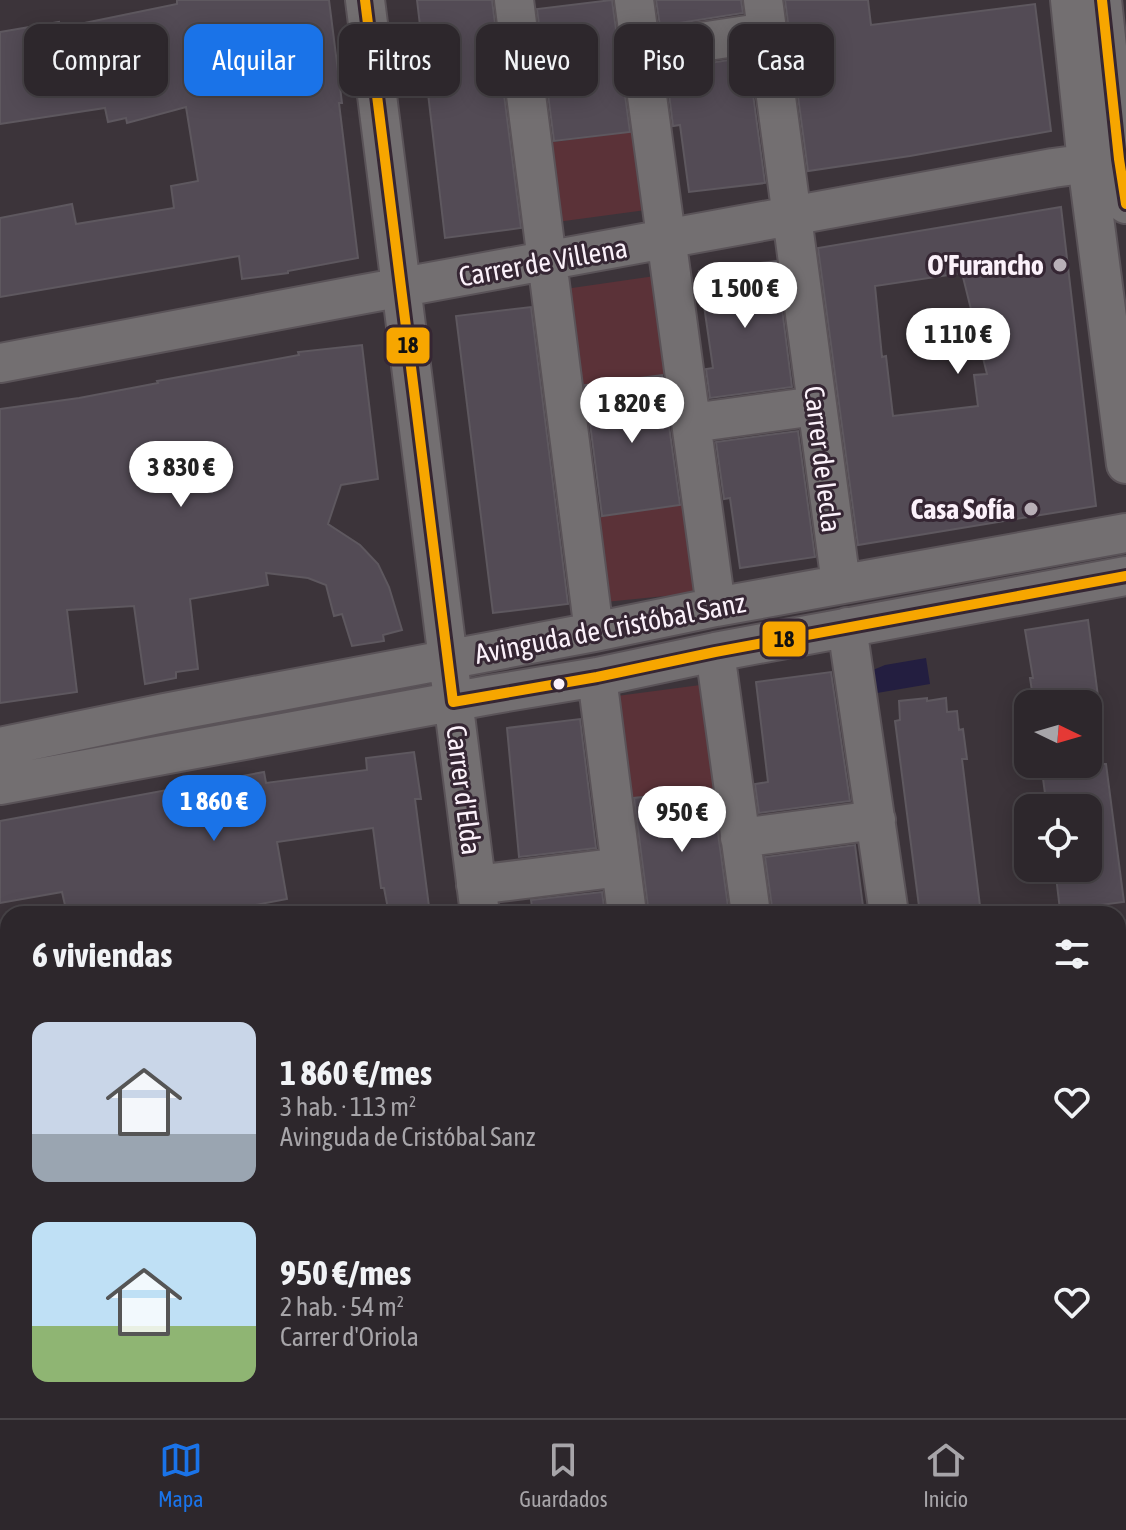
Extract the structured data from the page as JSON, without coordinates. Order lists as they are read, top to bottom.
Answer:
{
  "streets": {
    "street": [
      "Carrer de Villena",
      "Carrer de Iecla",
      "Avinguda de Cristóbal Sanz",
      "Carrer d'Elda"
    ]
  },
  "crossings": [
    ["Carrer de Villena", "Carrer de Iecla"],
    ["Carrer de Villena", "Carrer d'Elda"],
    ["Carrer de Iecla", "Avinguda de Cristóbal Sanz"],
    ["Avinguda de Cristóbal Sanz", "Carrer d'Elda"]
  ],
  "places": ["O'Furancho", "Casa Sofía"],
  "lines": ["transit line 18"],
  "north": "right",
  "page": {
    "chip": [
      "Comprar",
      "Alquilar",
      "Filtros",
      "Nuevo",
      "Piso",
      "Casa"
    ],
    "price": [
      "1 500 €",
      "1 110 €",
      "1 820 €",
      "3 830 €",
      "1 860 €",
      "950 €"
    ],
    "heading": "6 viviendas",
    "list": [
      {
        "name": "1 860 €/mes",
        "note": "3 hab. · 113 m² · Avinguda de Cristóbal Sanz"
      },
      {
        "name": "950 €/mes",
        "note": "2 hab. · 54 m² · Carrer d'Oriola"
      }
    ],
    "tabs": ["Mapa", "Guardados", "Inicio"]
  }
}
